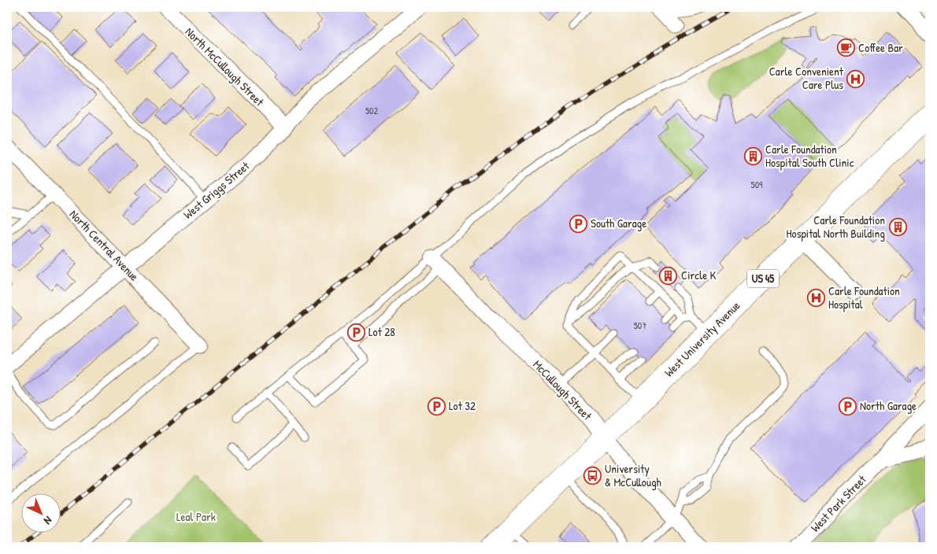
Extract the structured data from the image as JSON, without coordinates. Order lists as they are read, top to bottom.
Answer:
{
  "streets": {
    "main road": ["US 45", "West University Avenue"],
    "street": [
      "North McCullough Street",
      "West Griggs Street",
      "North Central Avenue",
      "McCullough Street",
      "West Park Street"
    ]
  },
  "crossings": [
    ["North McCullough Street", "West Griggs Street"],
    ["West Griggs Street", "North Central Avenue"],
    ["West University Avenue", "McCullough Street"]
  ],
  "parks": ["Leal Park"],
  "places": {
    "cafe": ["Coffee Bar"],
    "hospital": ["Carle Convenient Care Plus", "Carle Foundation Hospital"],
    "building": ["Carle Foundation Hospital South Clinic", "Carle Foundation Hospital North Building", "Circle K"],
    "parking": [
      "South Garage",
      "Lot 28",
      "Lot 32",
      "North Garage"
    ],
    "bus stop": ["University & McCullough"]
  },
  "house_numbers": ["502", "509", "507"],
  "north": "bottom right"
}
